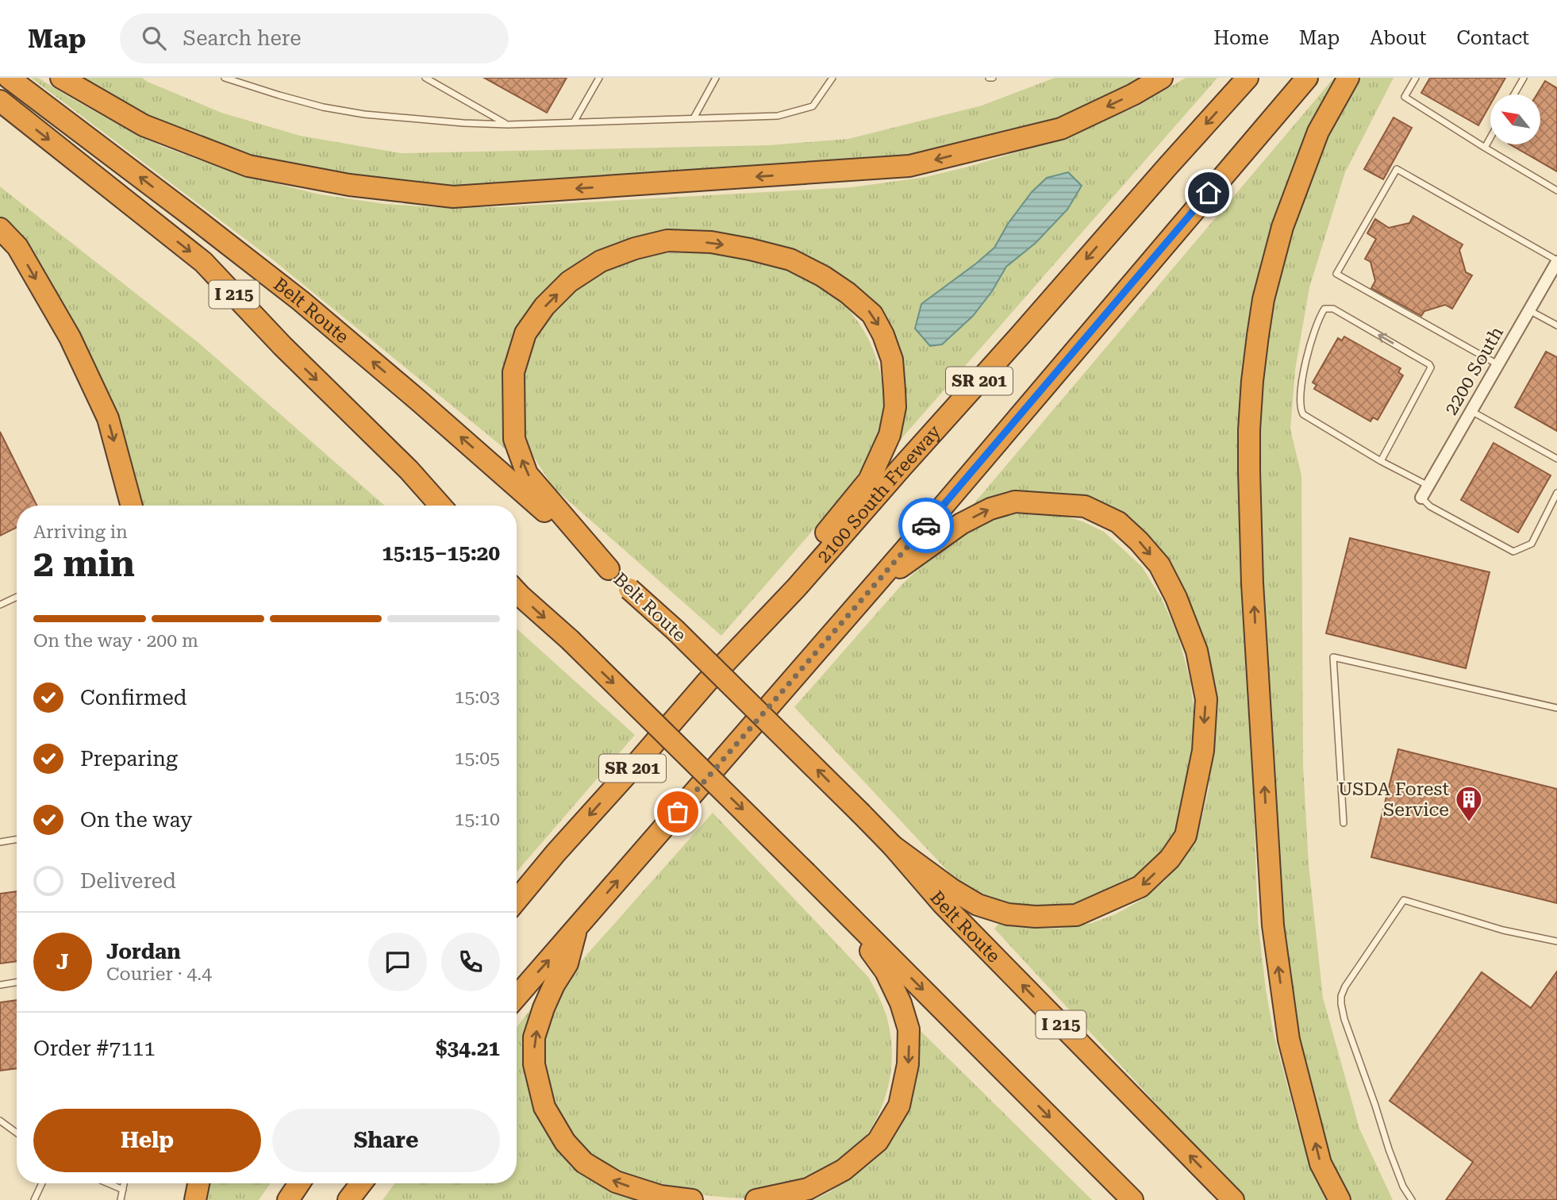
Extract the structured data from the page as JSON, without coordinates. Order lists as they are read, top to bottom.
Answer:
{
  "streets": {
    "highway": [
      "I 215",
      "Belt Route",
      "SR 201",
      "2100 South Freeway"
    ],
    "street": ["2200 South"]
  },
  "places": {
    "building": ["USDA Forest Service"]
  },
  "north": "top left",
  "page": {
    "header": "Map",
    "search": "Search here",
    "nav": [
      "Home",
      "Map",
      "About",
      "Contact"
    ],
    "heading": ["2 min", "Arriving in", "15:15–15:20"],
    "panel": [
      "Jordan",
      "Courier · 4.4",
      "Order #7111",
      "$34.21"
    ],
    "bar": "On the way · 200 m",
    "list": [
      ["Confirmed", "15:03"],
      ["Preparing", "15:05"],
      ["On the way", "15:10"],
      "Delivered"
    ],
    "round": "J",
    "buttons": ["Help", "Share"]
  }
}
